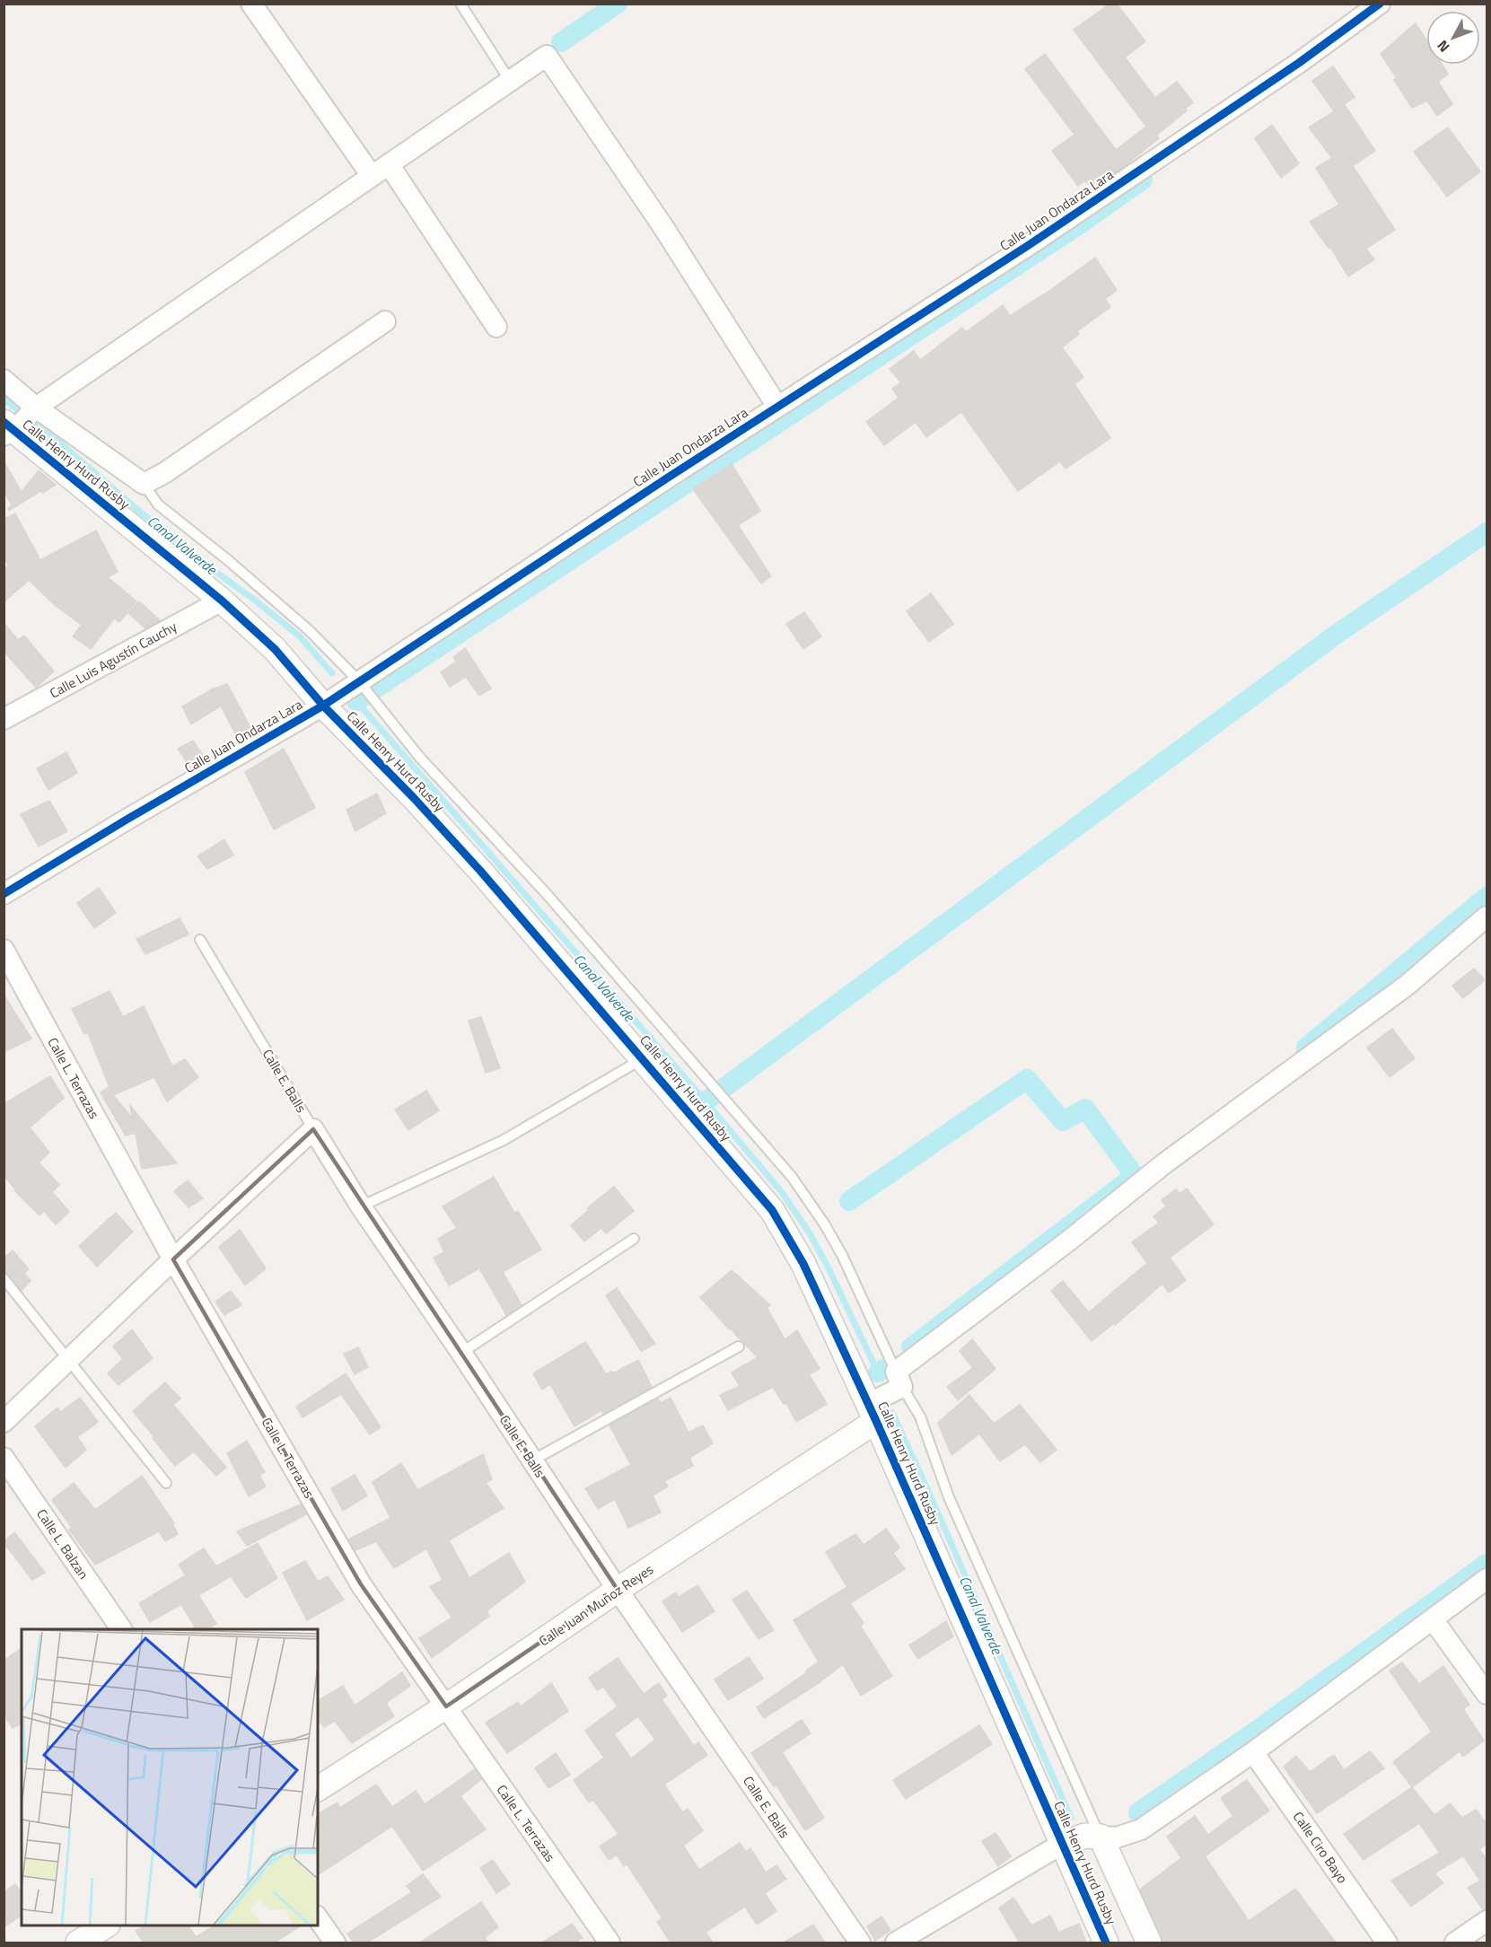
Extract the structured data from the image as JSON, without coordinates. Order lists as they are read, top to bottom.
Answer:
{
  "streets": {
    "street": [
      "Calle Juan Ondarza Lara",
      "Calle Henry Hurd Rusby",
      "Calle Luis Agustín Cauchy",
      "Calle L. Terrazas",
      "Calle E. Balls",
      "Calle L. Balzan",
      "Calle Juan Muñoz Reyes",
      "Calle Ciro Bayo"
    ]
  },
  "crossings": [
    ["Calle Juan Ondarza Lara", "Calle Henry Hurd Rusby"],
    ["Calle Henry Hurd Rusby", "Calle Luis Agustín Cauchy"],
    ["Calle Henry Hurd Rusby", "Calle Juan Muñoz Reyes"],
    ["Calle L. Terrazas", "Calle Juan Muñoz Reyes"],
    ["Calle E. Balls", "Calle Juan Muñoz Reyes"]
  ],
  "water": ["Canal Valverde"],
  "north": "bottom left"
}
